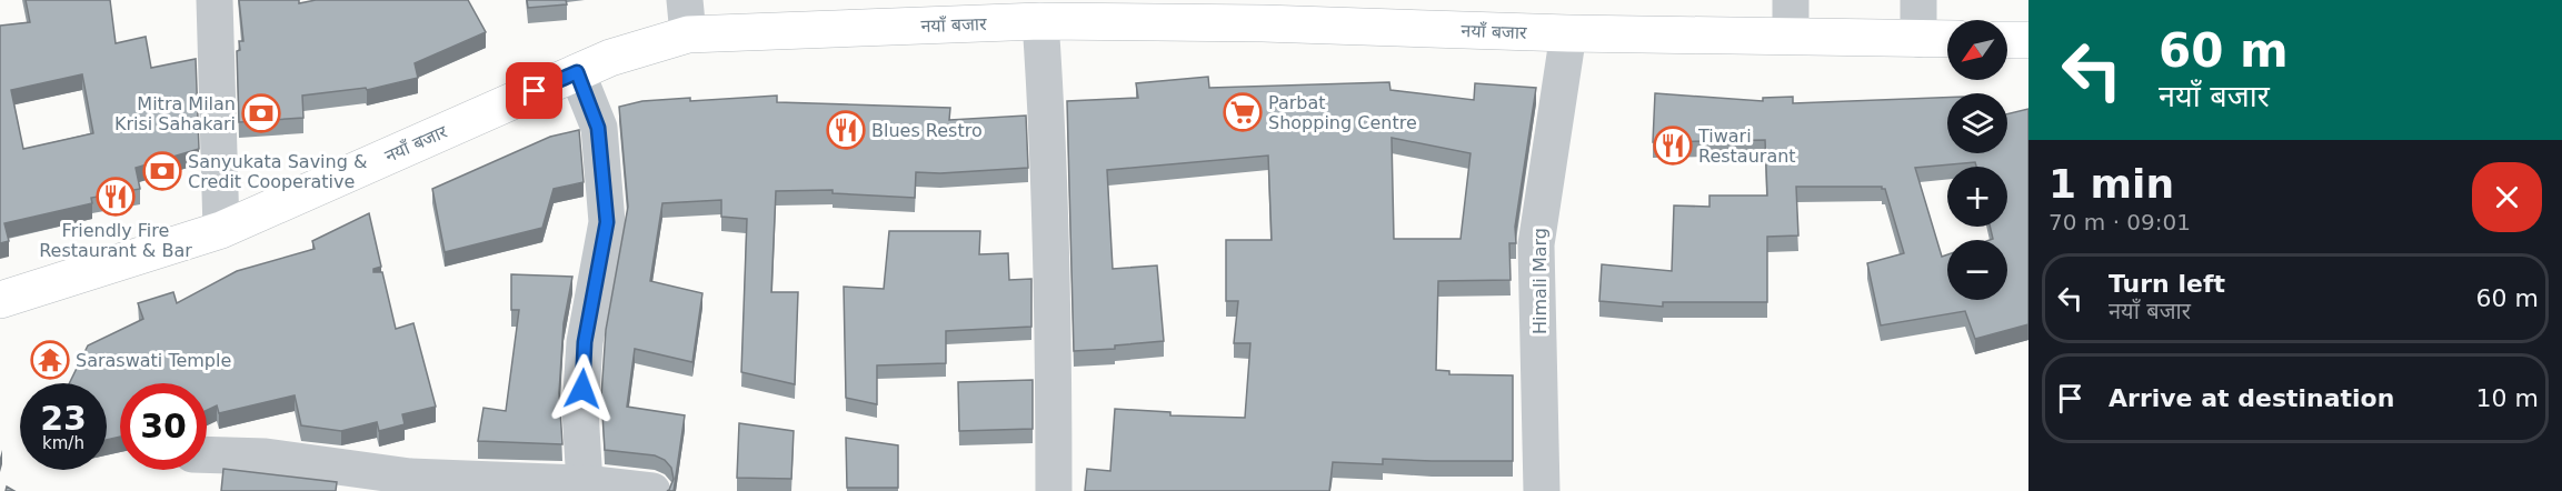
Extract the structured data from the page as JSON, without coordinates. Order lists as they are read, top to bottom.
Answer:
{
  "streets": {
    "main road": ["नयाँ बजार"],
    "street": ["Himali Marg"]
  },
  "crossings": [
    ["नयाँ बजार", "Himali Marg"]
  ],
  "places": {
    "supermarket": ["Parbat Shopping Centre"],
    "bank": ["Mitra Milan Krisi Sahakari", "Sanyukata Saving & Credit Cooperative"],
    "restaurant": ["Blues Restro", "Tiwari Restaurant", "Friendly Fire Restaurant & Bar"],
    "temple": ["Saraswati Temple"]
  },
  "north": "bottom left",
  "page": {
    "turn": ["60 m", "नयाँ बजार"],
    "map_buttons": ["+", "−"],
    "heading": ["1 min", "70 m · 09:01"],
    "list": [
      {
        "name": "Turn left",
        "note": "नयाँ बजार",
        "value": "60 m"
      },
      {
        "name": "Arrive at destination",
        "value": "10 m"
      }
    ],
    "speed": "23 km/h",
    "limit": "30"
  }
}
